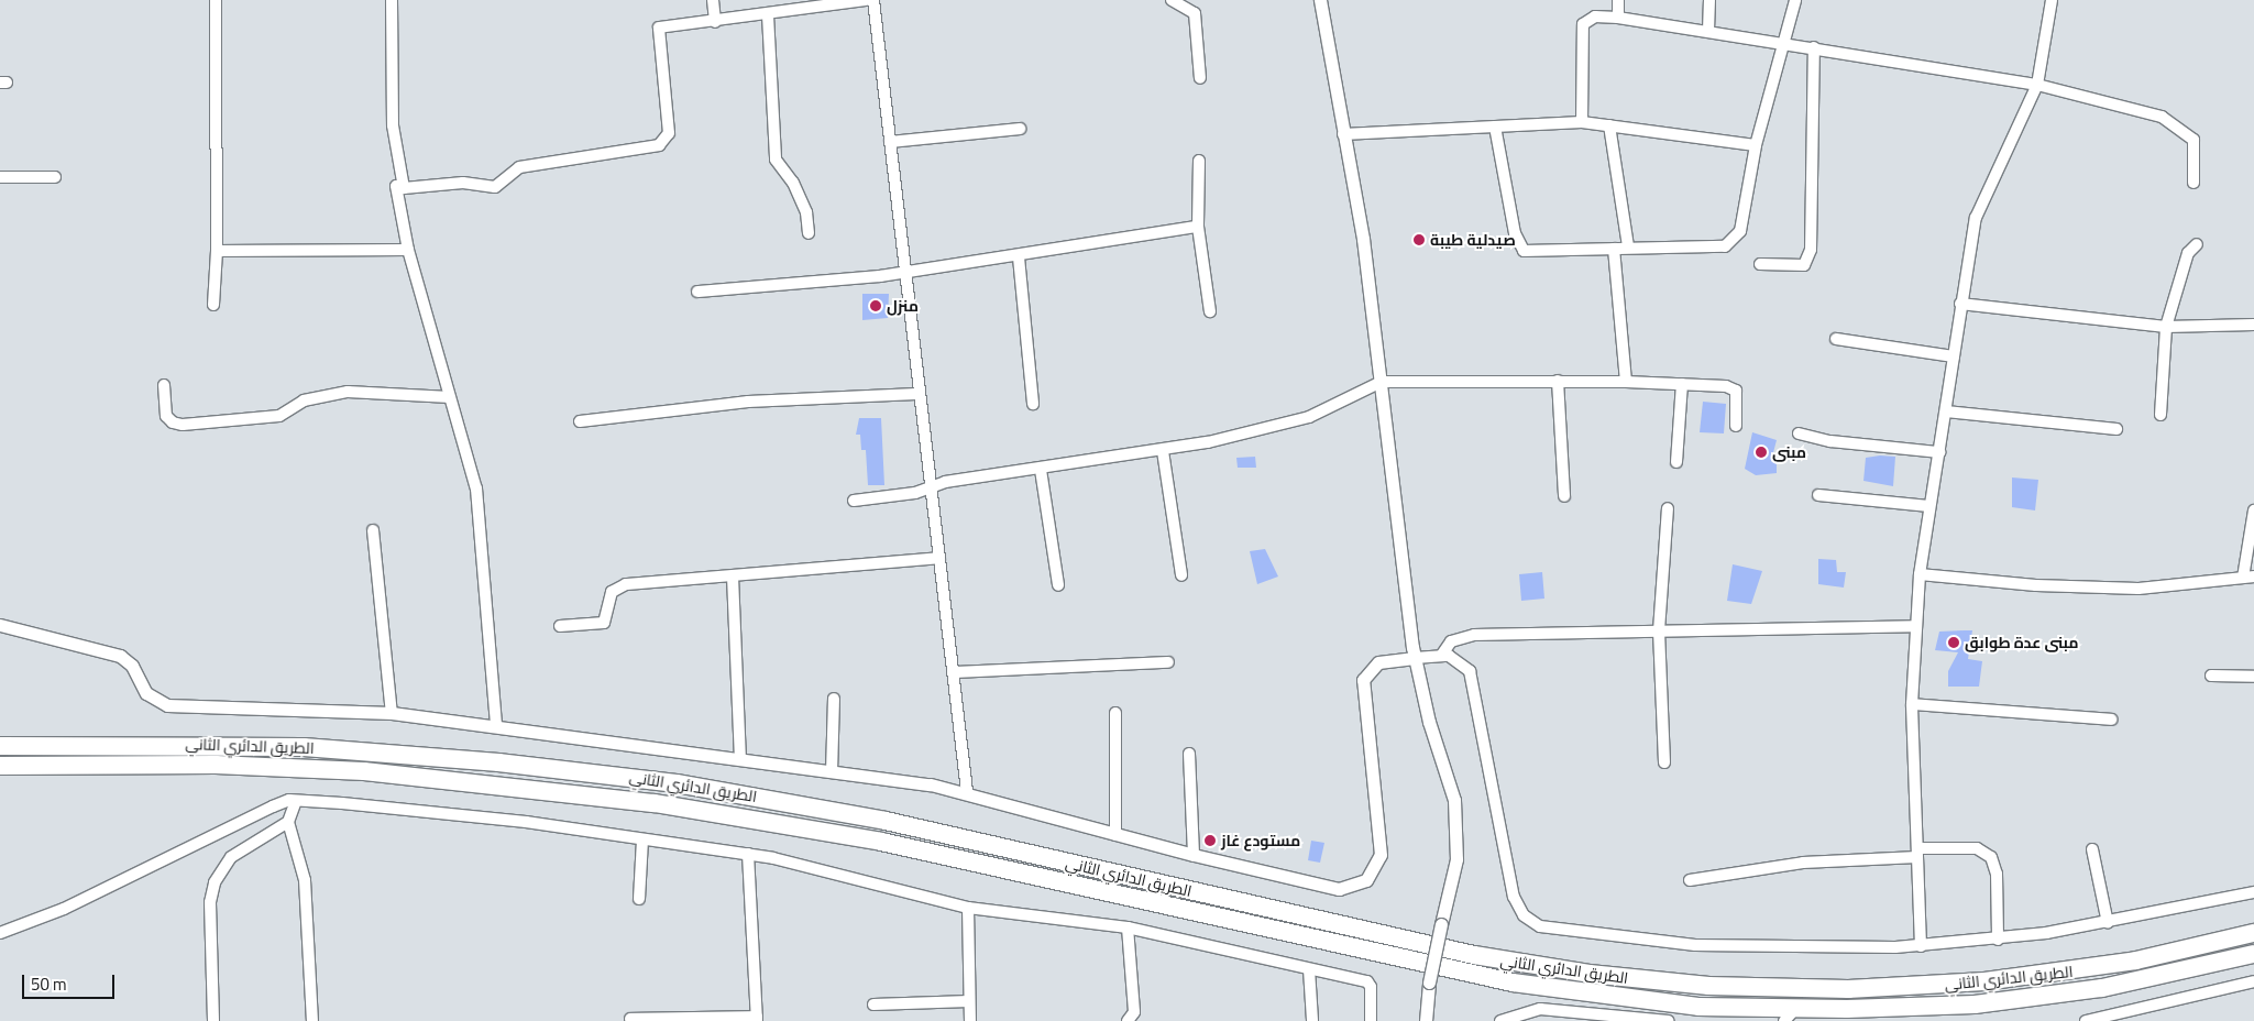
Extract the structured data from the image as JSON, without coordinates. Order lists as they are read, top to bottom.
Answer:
{
  "streets": {
    "highway": ["الطريق الدائري الثاني"]
  },
  "places": [
    "صيدلية طيبة",
    "منزل",
    "مبنى",
    "مبنى عدة طوابق",
    "مستودع غاز"
  ],
  "scale_bar": "50 m"
}
